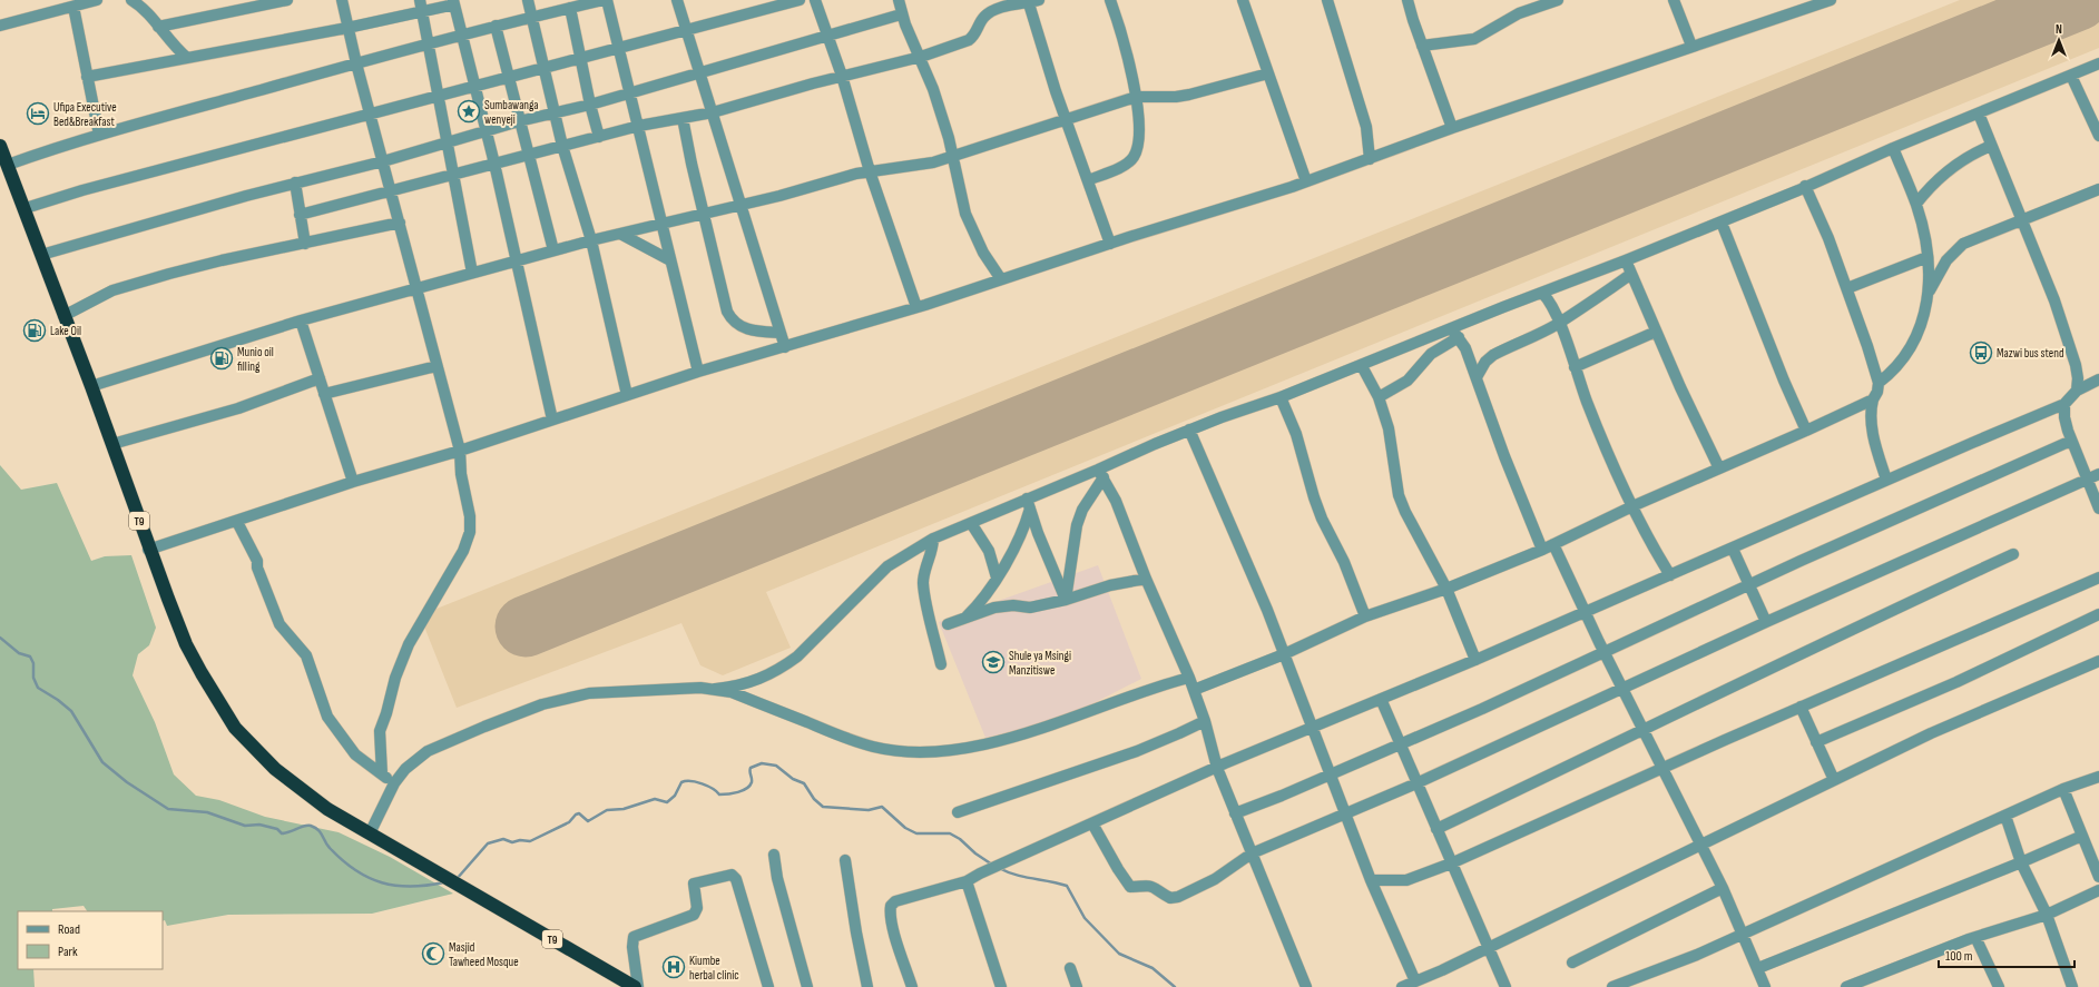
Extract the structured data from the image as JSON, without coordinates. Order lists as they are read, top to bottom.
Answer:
{
  "streets": {
    "highway": ["T9"]
  },
  "places": {
    "place": ["Sumbawanga wenyeji"],
    "hotel": ["Ufipa Executive Bed&Breakfast"],
    "fuel station": ["Lake Oil", "Munio oil filling"],
    "bus stop": ["Mazwi bus stend"],
    "school or university": ["Shule ya Msingi Manzitiswe"],
    "mosque": ["Masjid Tawheed Mosque"],
    "hospital": ["Kiumbe herbal clinic"]
  },
  "legend": ["Road", "Park"],
  "scale_bar": "100 m",
  "north": "top"
}
